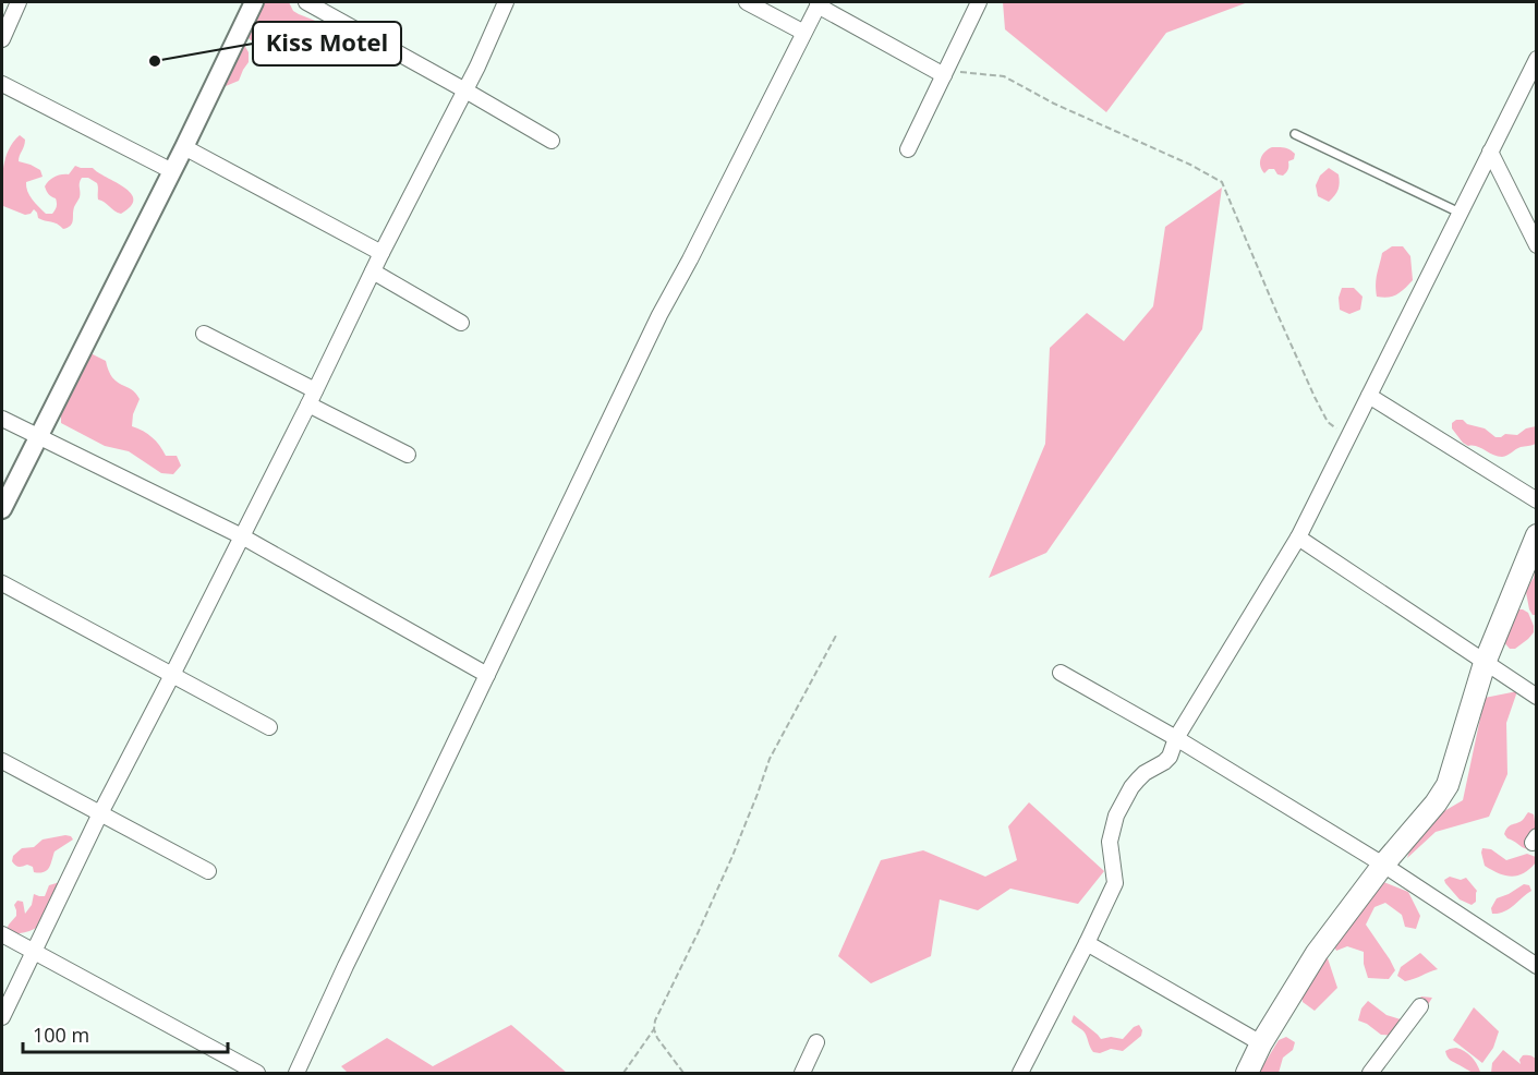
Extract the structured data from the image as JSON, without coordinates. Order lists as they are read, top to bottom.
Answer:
{
  "places": ["Kiss Motel"],
  "scale_bar": "100 m"
}
